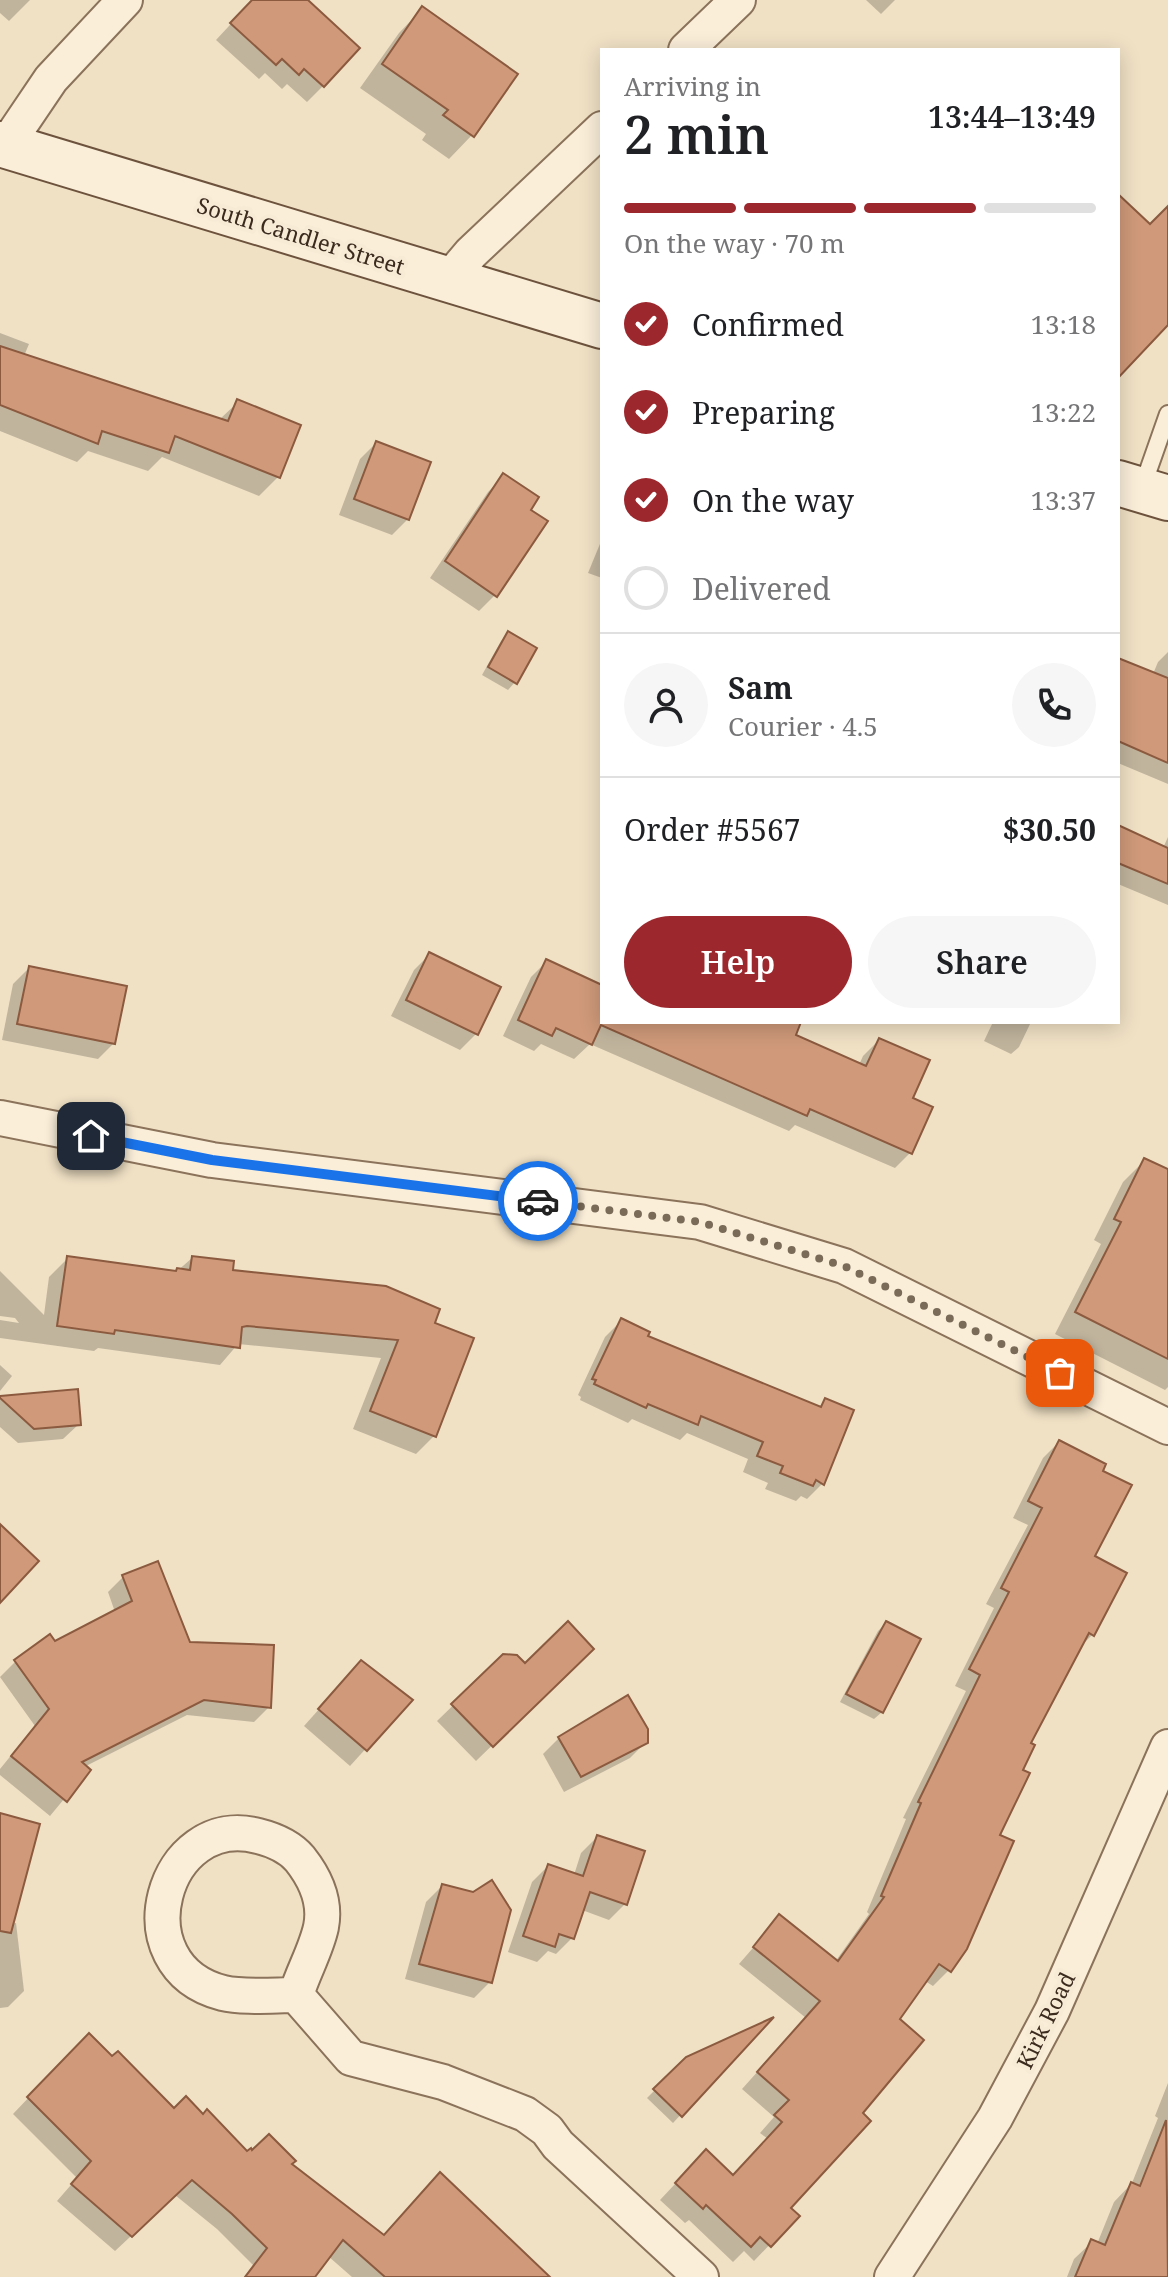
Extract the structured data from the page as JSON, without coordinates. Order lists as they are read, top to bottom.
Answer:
{
  "streets": {
    "main road": ["South Candler Street"],
    "street": ["Kirk Road"]
  },
  "page": {
    "heading": ["2 min", "Arriving in", "13:44–13:49"],
    "panel": [
      "Sam",
      "Courier · 4.5",
      "Order #5567",
      "$30.50"
    ],
    "bar": "On the way · 70 m",
    "list": [
      ["Confirmed", "13:18"],
      ["Preparing", "13:22"],
      ["On the way", "13:37"],
      "Delivered"
    ],
    "buttons": ["Help", "Share"]
  }
}
